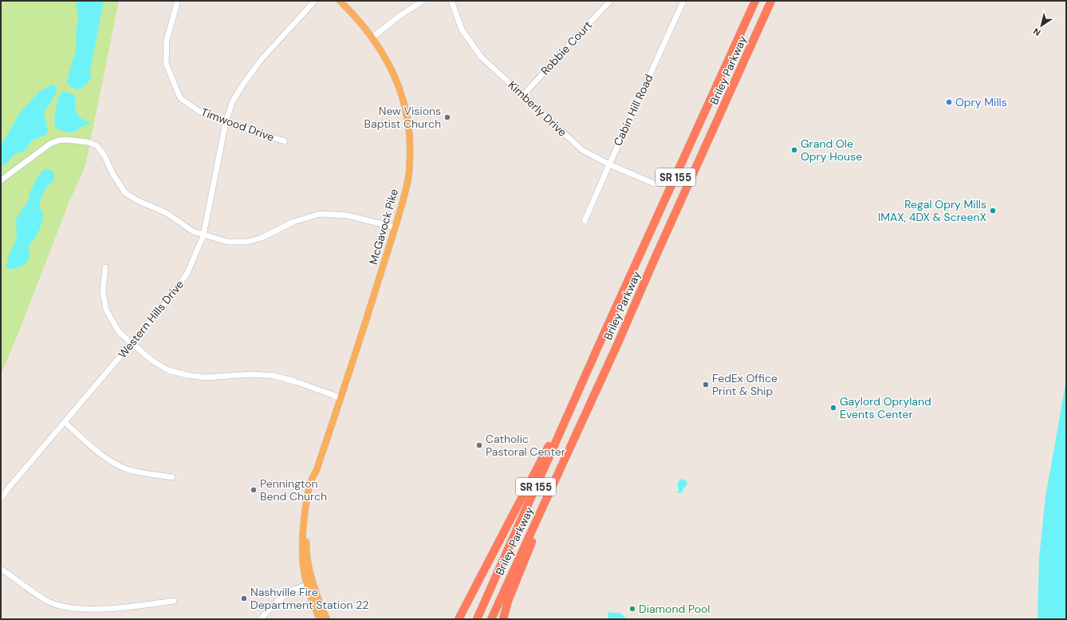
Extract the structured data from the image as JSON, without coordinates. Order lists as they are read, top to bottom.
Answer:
{
  "streets": {
    "highway": ["Briley Parkway", "SR 155"],
    "main road": ["McGavock Pike"],
    "street": [
      "Robbie Court",
      "Kimberly Drive",
      "Cabin Hill Road",
      "Timwood Drive",
      "Western Hills Drive"
    ]
  },
  "crossings": [
    ["Robbie Court", "Kimberly Drive"],
    ["Kimberly Drive", "Cabin Hill Road"],
    ["Timwood Drive", "Western Hills Drive"]
  ],
  "places": [
    "Opry Mills",
    "New Visions Baptist Church",
    "Grand Ole Opry House",
    "Regal Opry Mills IMAX, 4DX & ScreenX",
    "FedEx Office Print & Ship",
    "Gaylord Opryland Events Center",
    "Catholic Pastoral Center",
    "Pennington Bend Church",
    "Nashville Fire Department Station 22",
    "Diamond Pool"
  ],
  "north": "bottom left"
}
